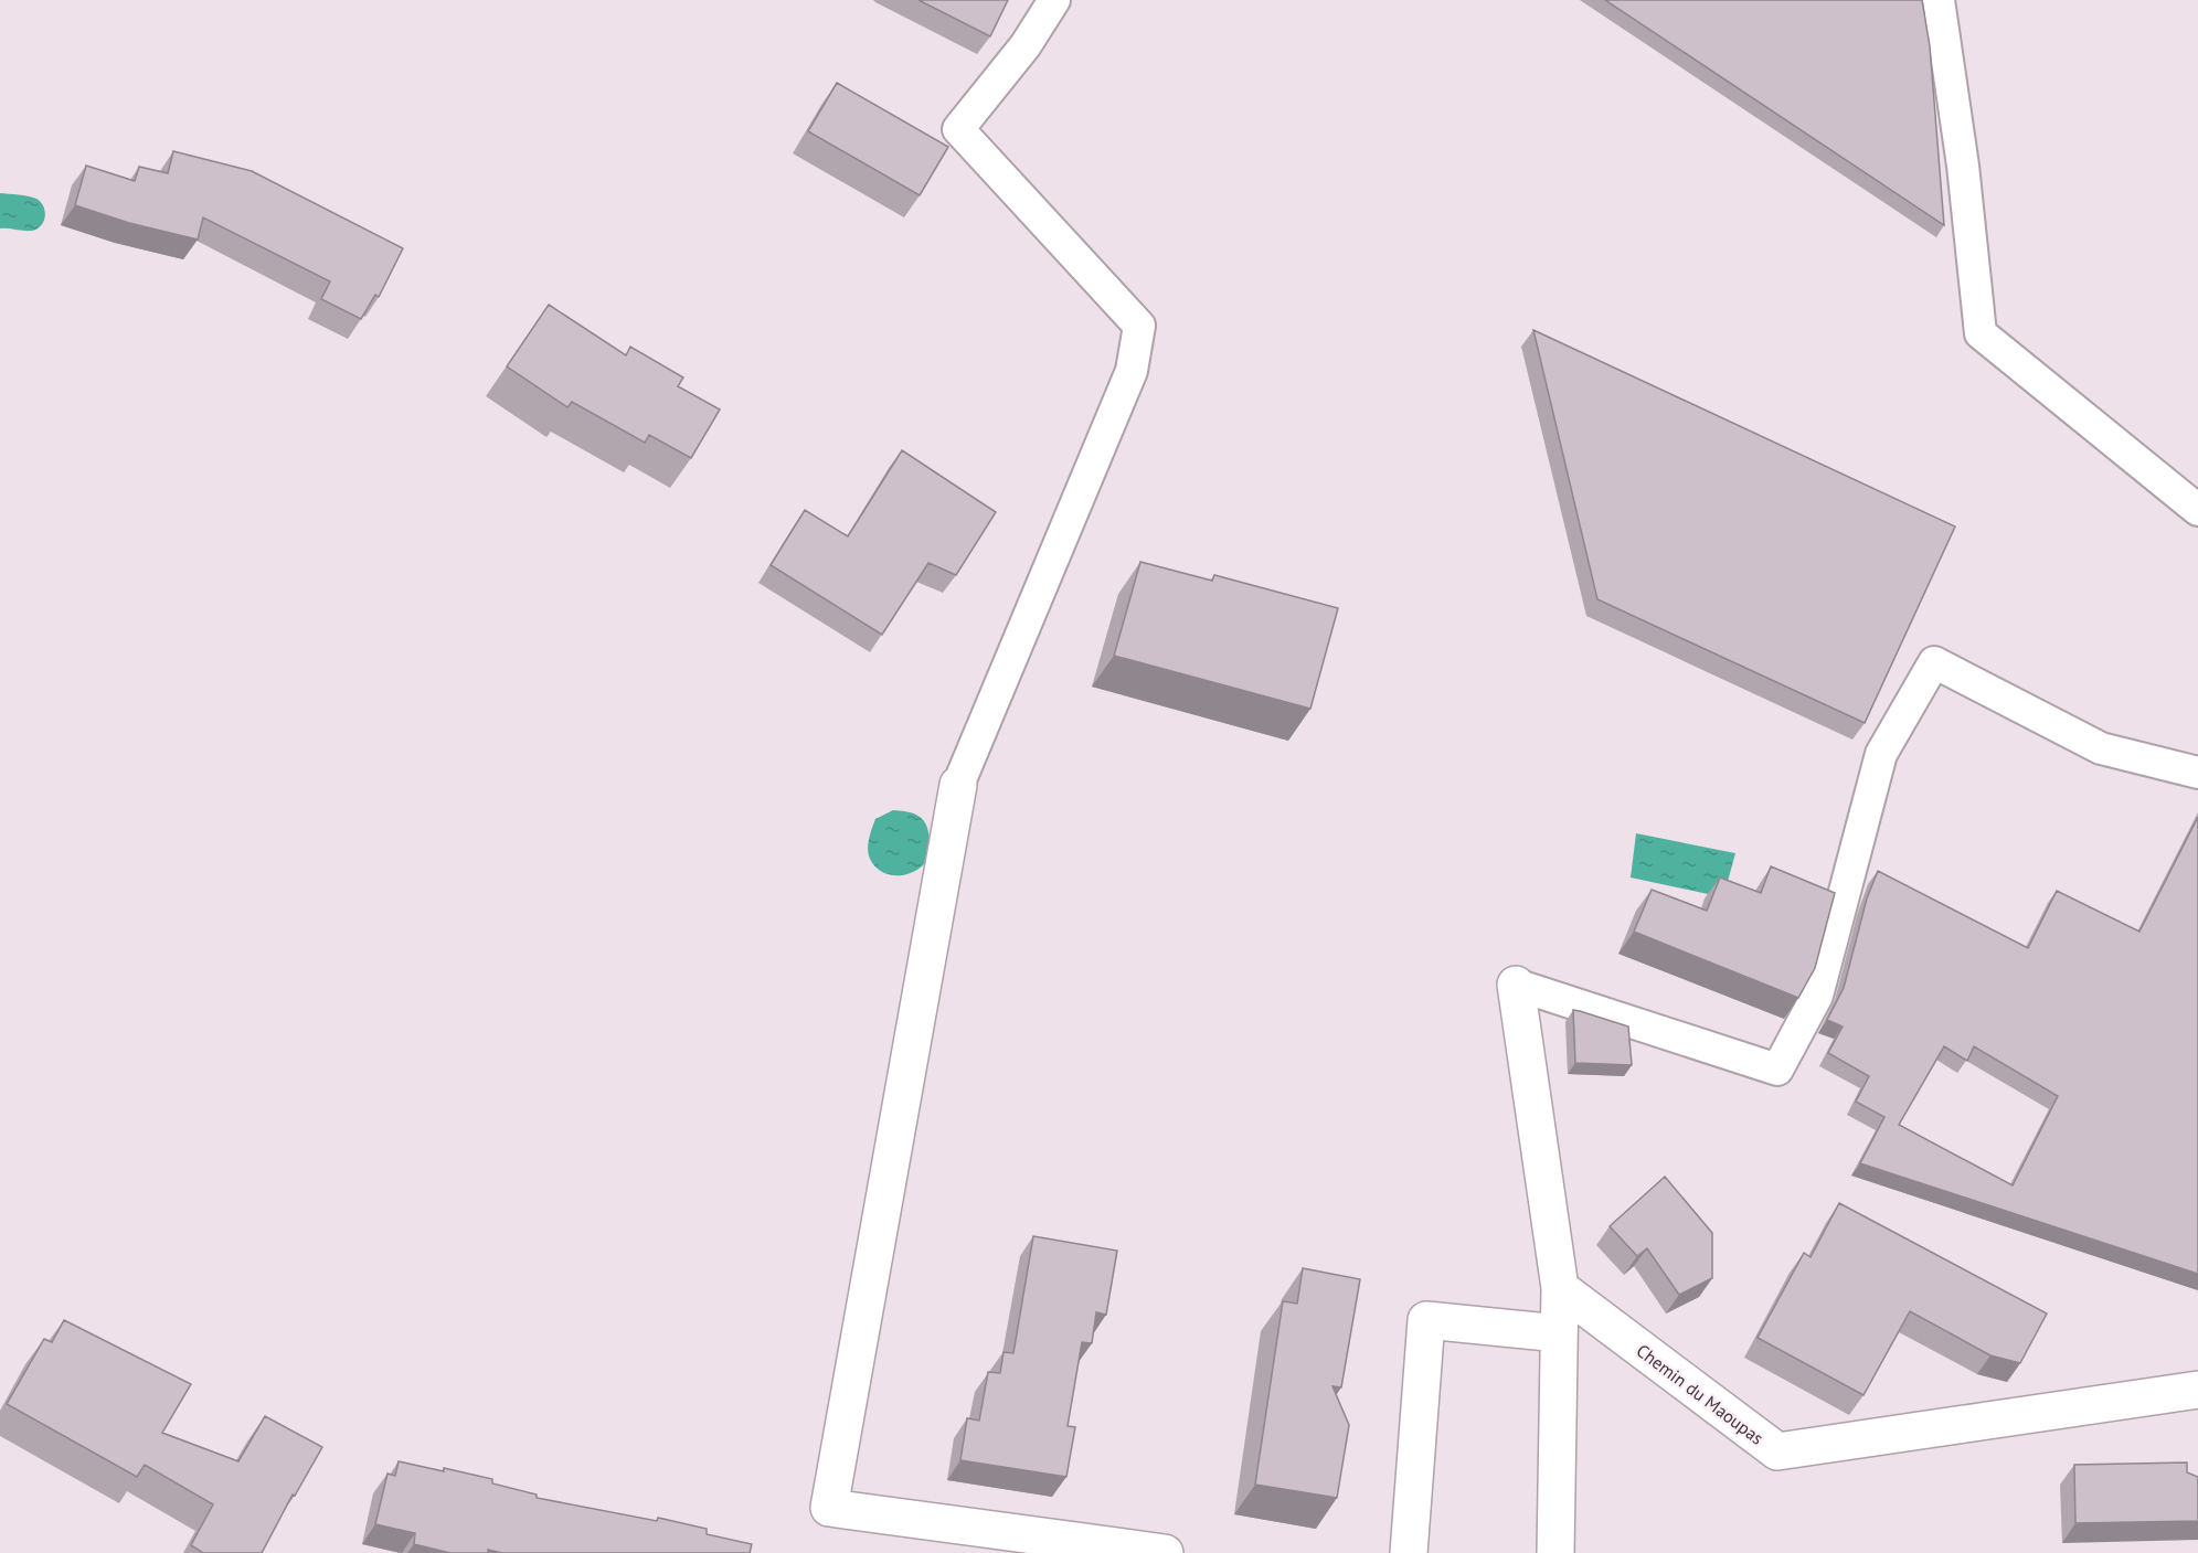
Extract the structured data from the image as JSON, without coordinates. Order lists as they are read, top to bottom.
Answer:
{
  "streets": {
    "street": ["Chemin du Maoupas"]
  }
}
